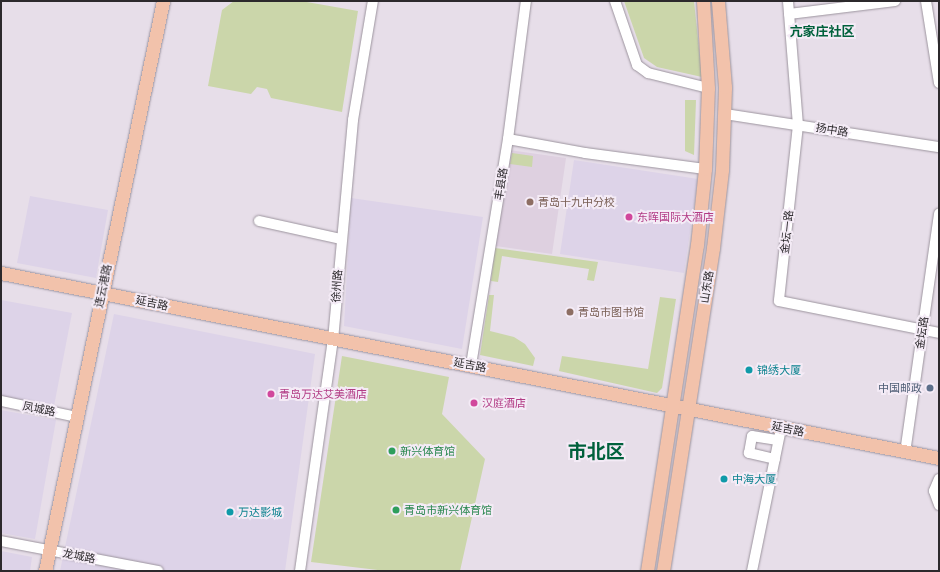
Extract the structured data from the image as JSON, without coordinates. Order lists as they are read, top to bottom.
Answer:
{
  "streets": {
    "main road": ["连云港路", "山东路", "延吉路"],
    "street": [
      "扬中路",
      "丰县路",
      "金坛一路",
      "徐州路",
      "金坛路",
      "凤城路",
      "龙城路"
    ]
  },
  "crossings": [
    ["扬中路", "金坛一路"],
    ["扬中路", "山东路"],
    ["丰县路", "延吉路"],
    ["金坛一路", "金坛路"],
    ["连云港路", "延吉路"],
    ["连云港路", "凤城路"],
    ["连云港路", "龙城路"],
    ["徐州路", "延吉路"],
    ["山东路", "延吉路"],
    ["延吉路", "金坛路"]
  ],
  "districts": ["亢家庄社区", "市北区"],
  "places": [
    "青岛十九中分校",
    "东晖国际大酒店",
    "青岛市图书馆",
    "锦绣大厦",
    "中国邮政",
    "青岛万达艾美酒店",
    "汉庭酒店",
    "新兴体育馆",
    "中海大厦",
    "青岛市新兴体育馆",
    "万达影城"
  ]
}
